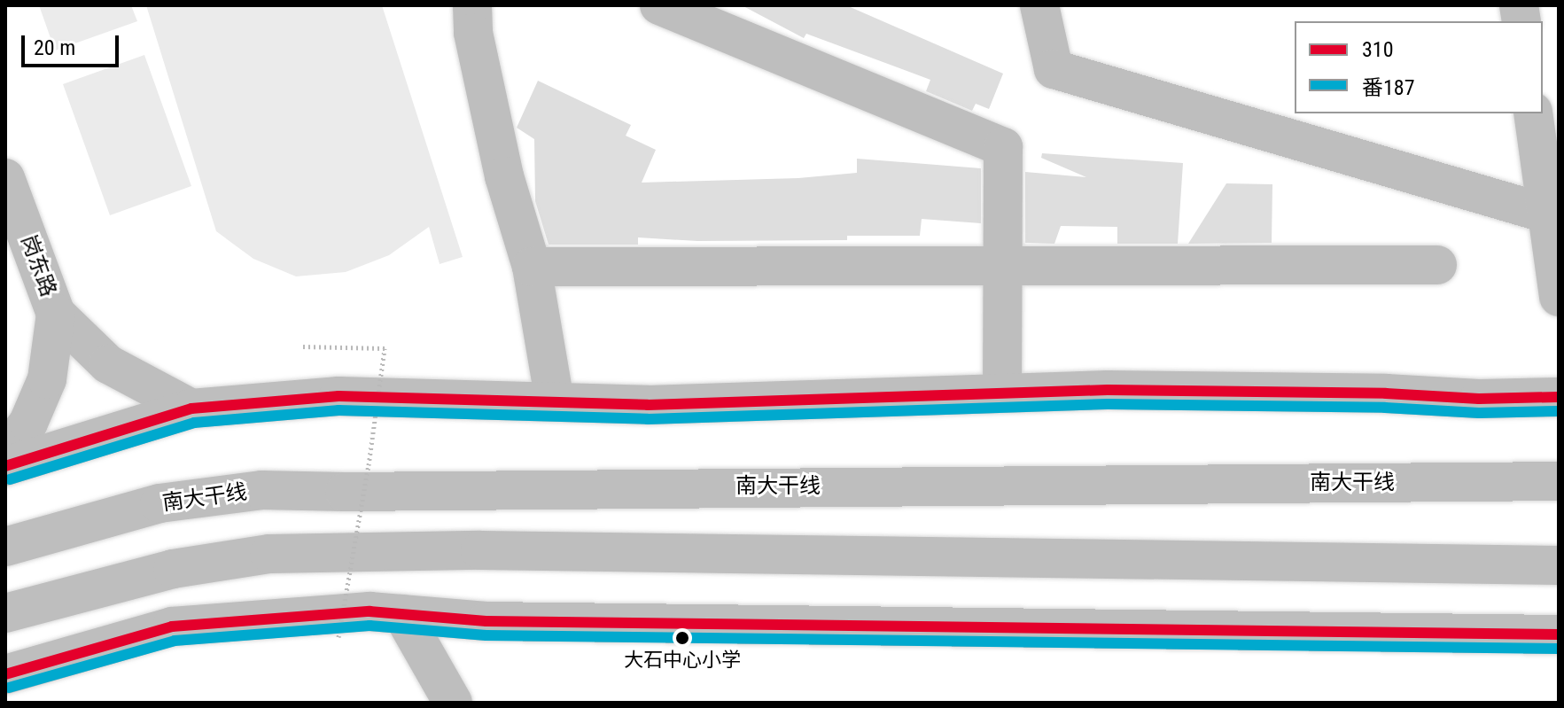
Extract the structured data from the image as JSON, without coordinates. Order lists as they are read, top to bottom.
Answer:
{
  "streets": {
    "main road": ["岗东路", "南大干线"]
  },
  "places": ["大石中心小学"],
  "lines": ["transit line 310", "transit line 番187"],
  "legend": ["310", "番187"],
  "scale_bar": "20 m"
}
